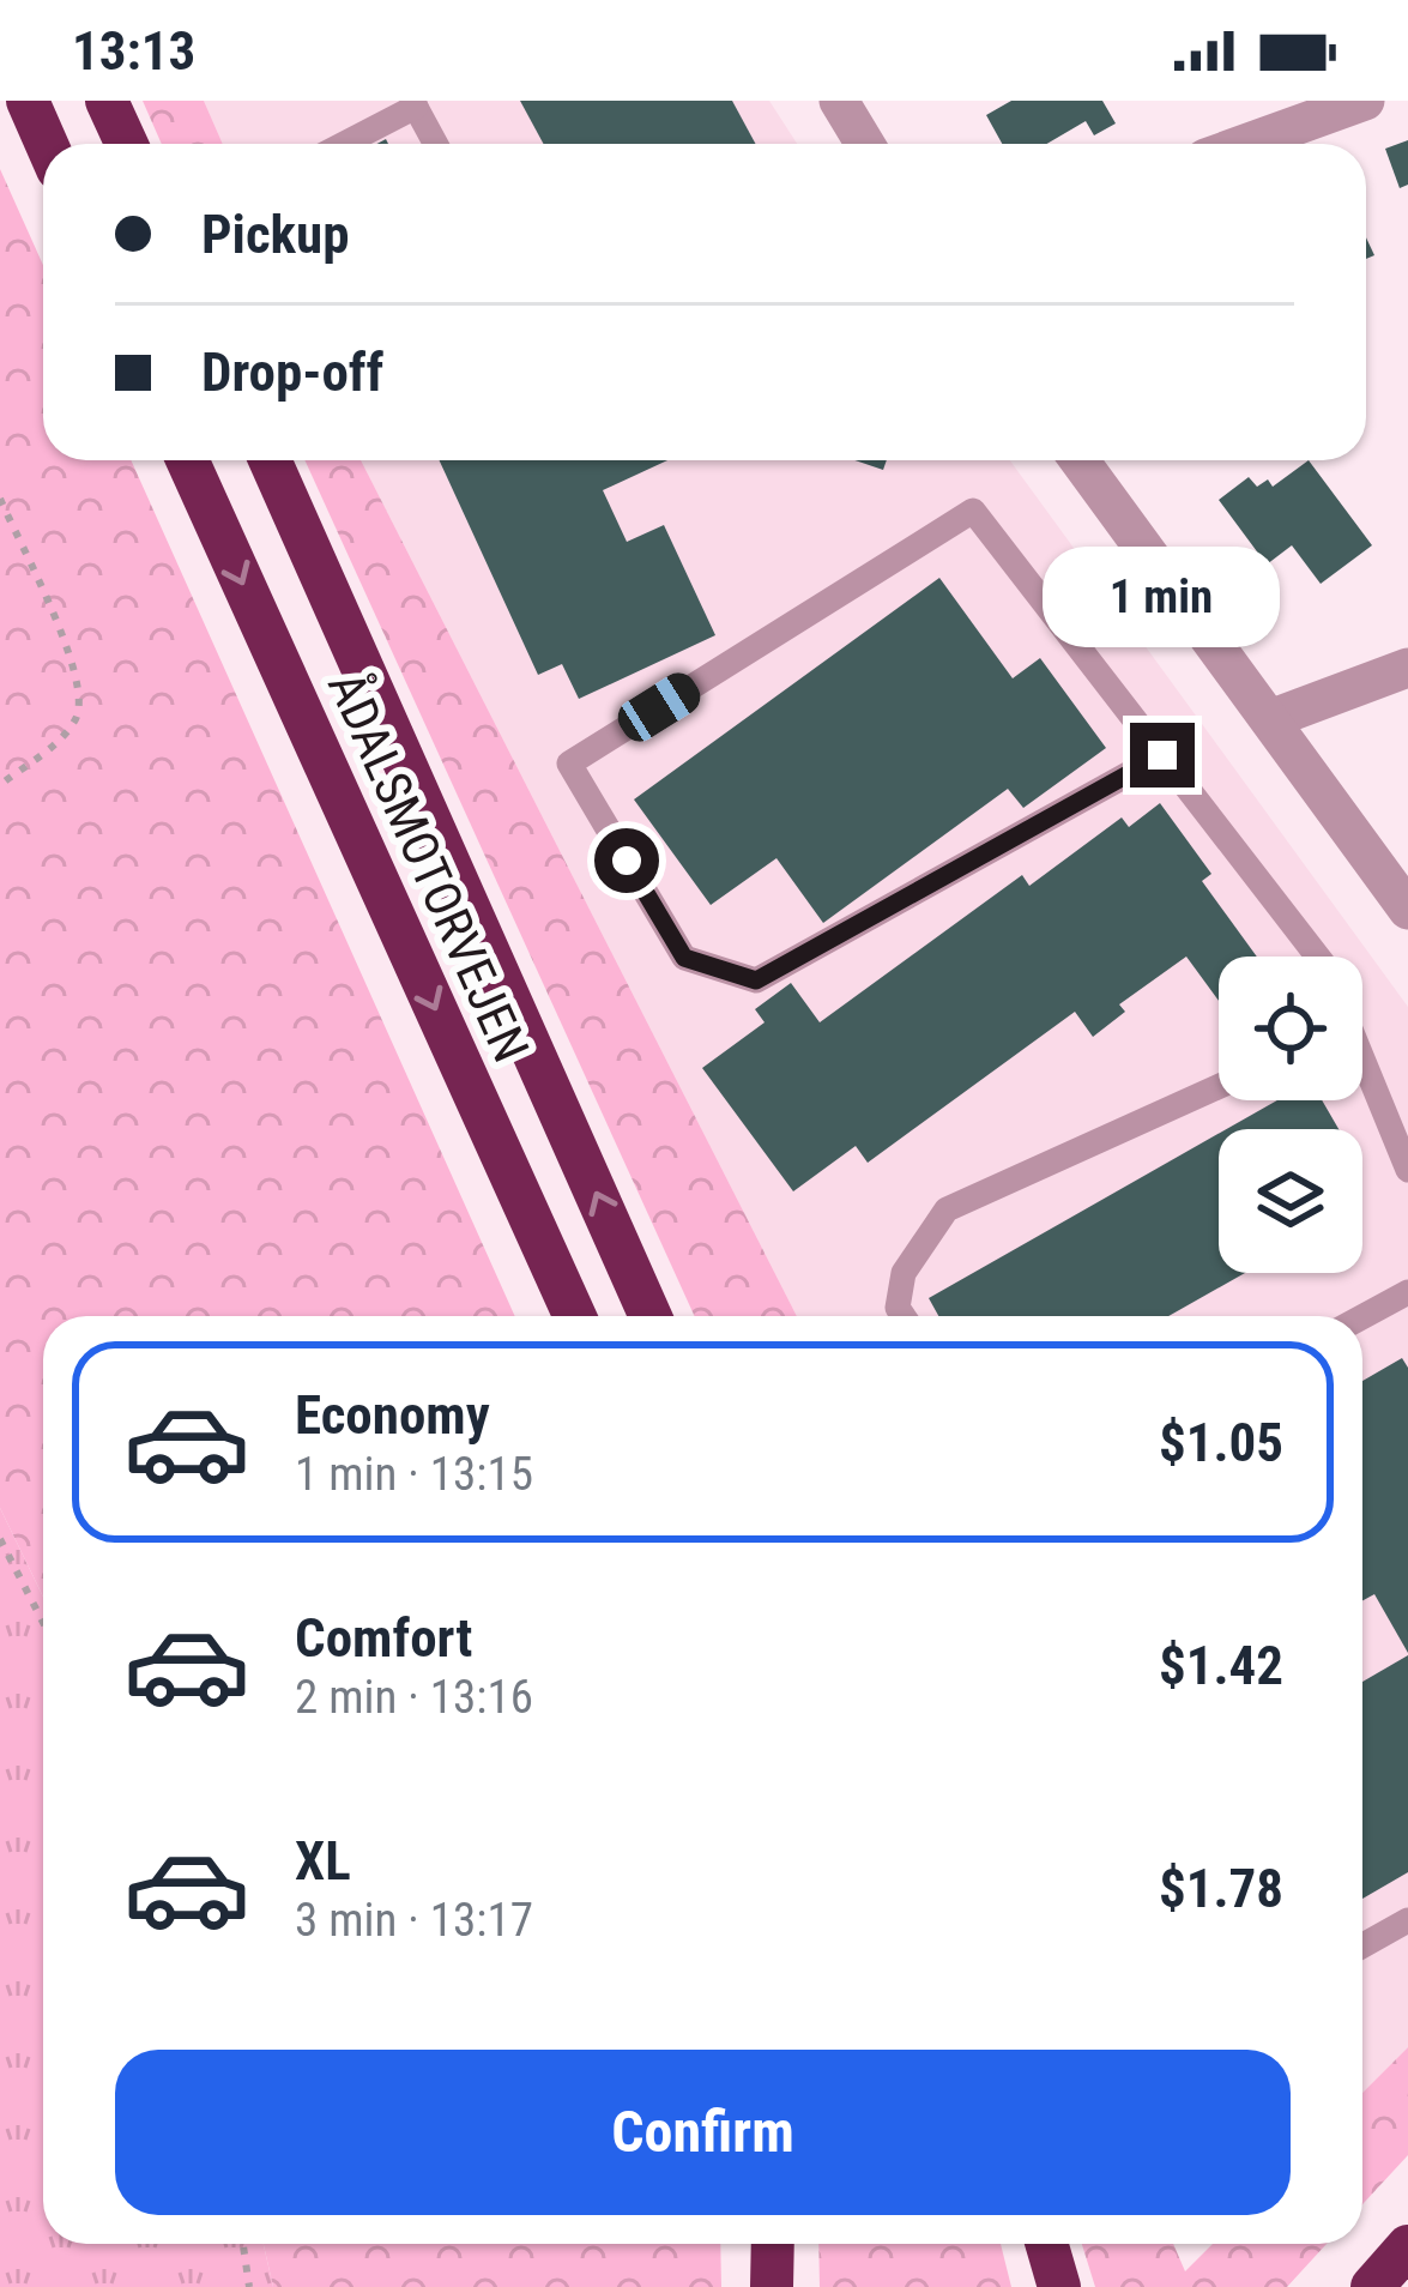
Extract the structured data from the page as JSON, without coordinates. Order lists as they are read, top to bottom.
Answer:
{
  "streets": {
    "highway": ["ÅDALSMOTORVEJEN"]
  },
  "page": {
    "status": "13:13",
    "banner": ["Pickup", "Drop-off"],
    "bubble": "1 min",
    "list": [
      {
        "name": "Economy",
        "note": "1 min · 13:15",
        "value": "$1.05"
      },
      {
        "name": "Comfort",
        "note": "2 min · 13:16",
        "value": "$1.42"
      },
      {
        "name": "XL",
        "note": "3 min · 13:17",
        "value": "$1.78"
      }
    ],
    "buttons": "Confirm"
  }
}
